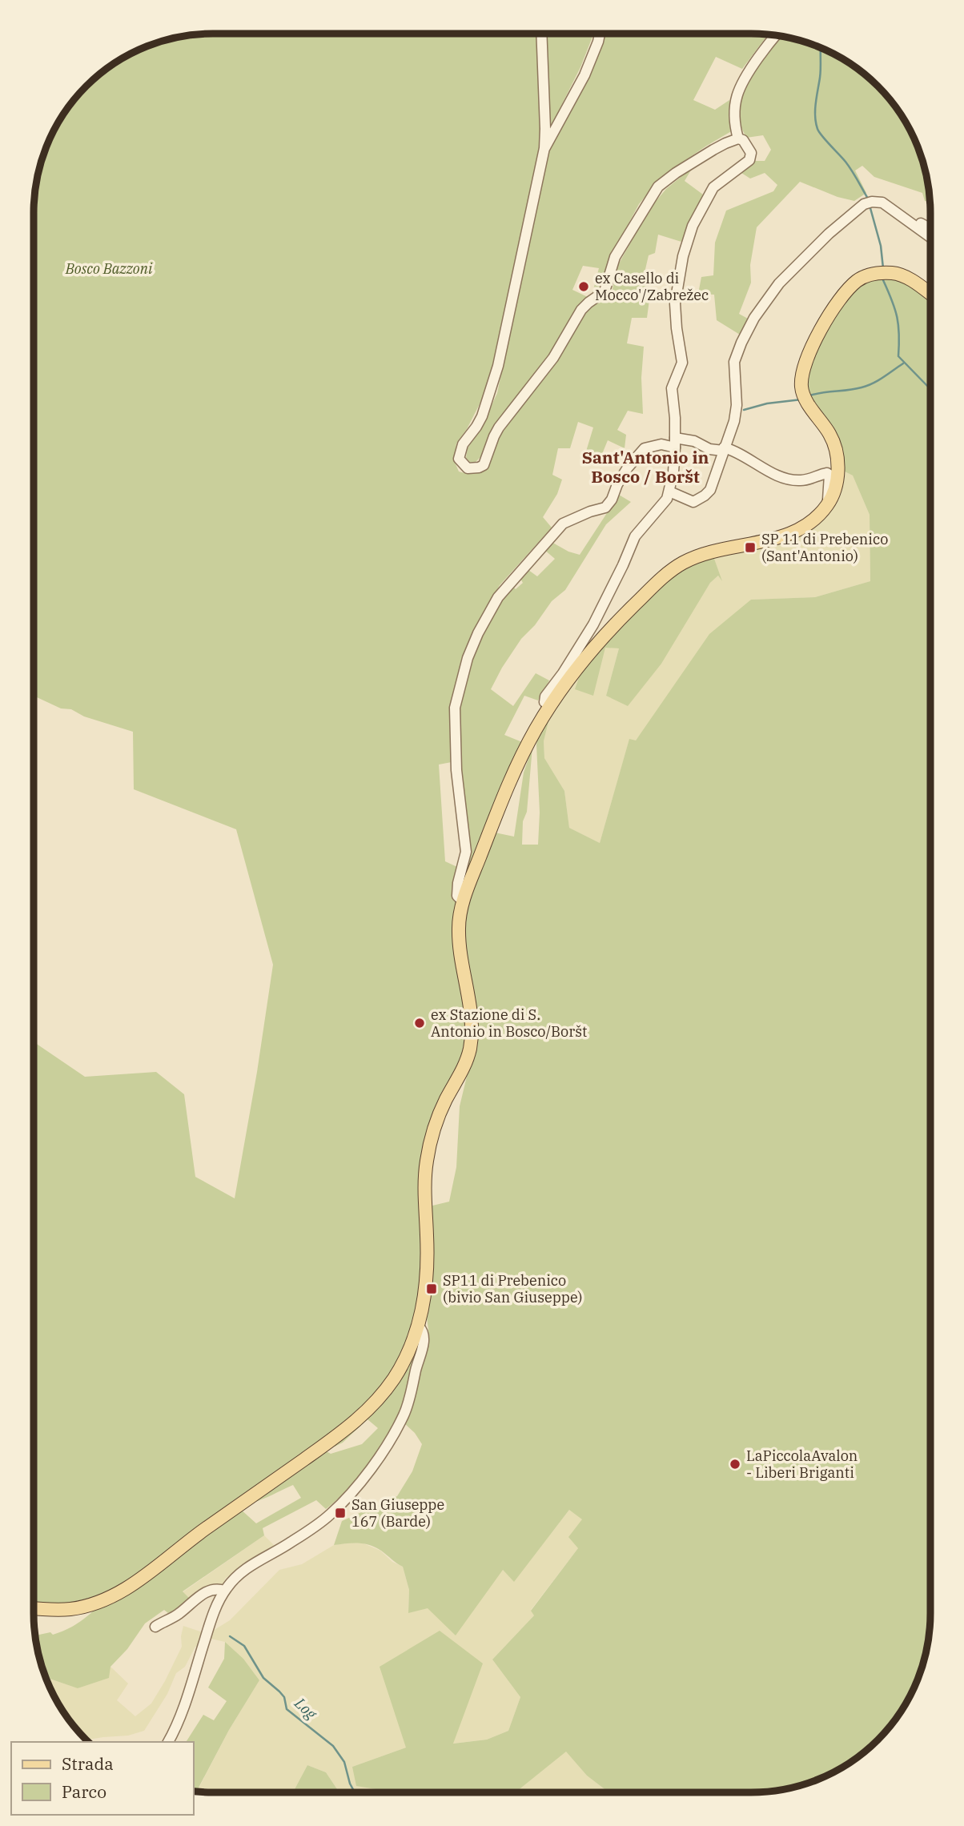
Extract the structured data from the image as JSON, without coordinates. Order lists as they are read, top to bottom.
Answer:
{
  "districts": ["Sant'Antonio in Bosco / Boršt"],
  "water": ["Log"],
  "parks": ["Bosco Bazzoni"],
  "places": {
    "other": ["ex Casello di Mocco'/Zabrežec", "ex Stazione di S. Antonio in Bosco/Boršt", "LaPiccolaAvalon - Liberi Briganti"],
    "transit": ["SP 11 di Prebenico (Sant'Antonio)", "SP11 di Prebenico (bivio San Giuseppe)", "San Giuseppe 167 (Barde)"]
  },
  "legend": ["Strada", "Parco"]
}
